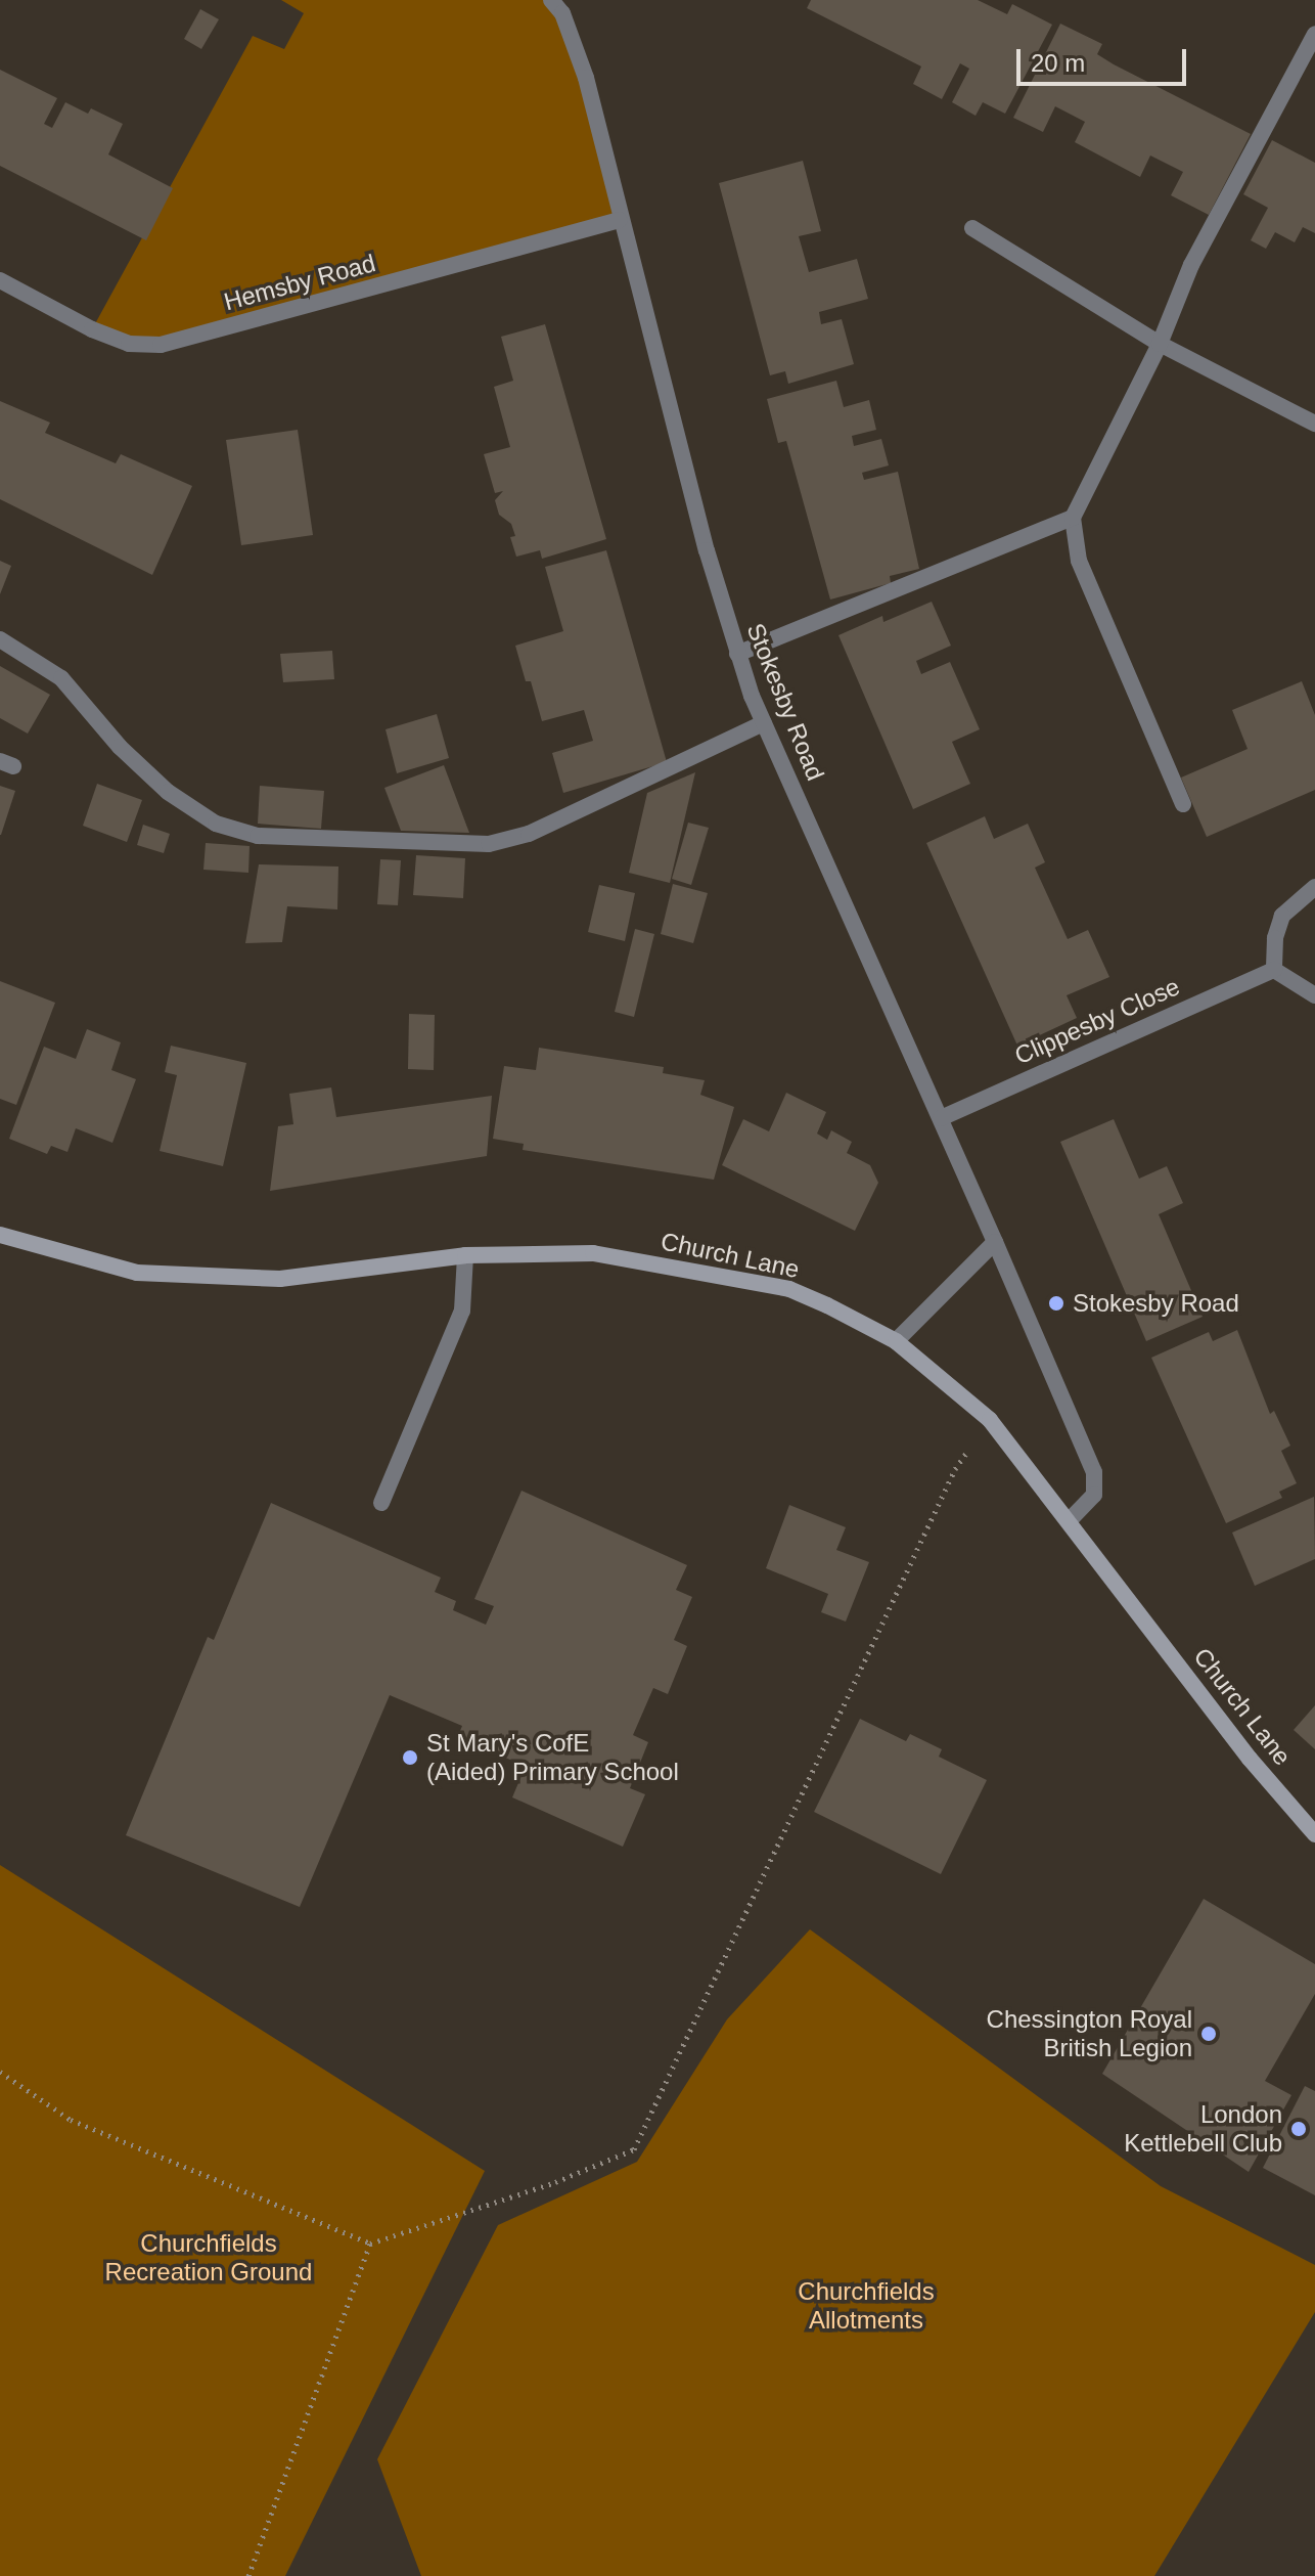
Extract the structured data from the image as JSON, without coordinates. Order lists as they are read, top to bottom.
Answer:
{
  "streets": {
    "street": [
      "Hemsby Road",
      "Stokesby Road",
      "Clippesby Close",
      "Church Lane"
    ]
  },
  "crossings": [
    ["Hemsby Road", "Stokesby Road"],
    ["Stokesby Road", "Clippesby Close"],
    ["Stokesby Road", "Church Lane"]
  ],
  "parks": ["Churchfields Recreation Ground", "Churchfields Allotments"],
  "places": [
    "Stokesby Road",
    "St Mary's CofE (Aided) Primary School",
    "Chessington Royal British Legion",
    "London Kettlebell Club"
  ],
  "scale_bar": "20 m"
}
